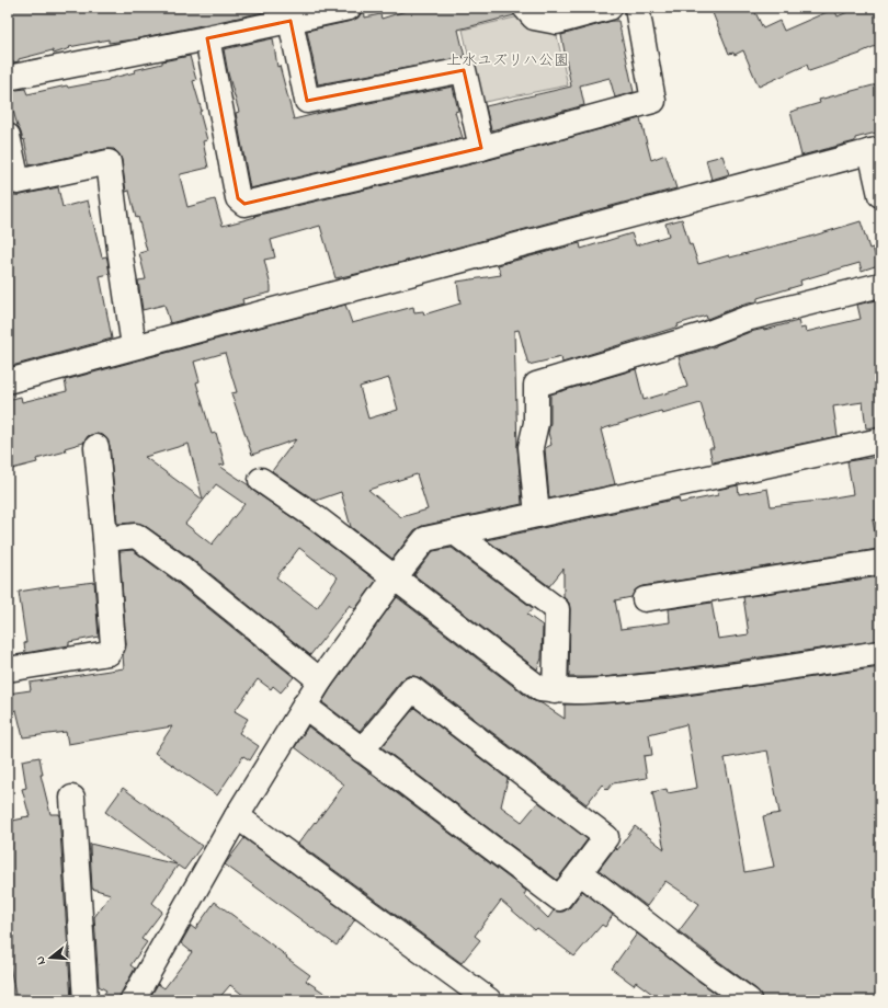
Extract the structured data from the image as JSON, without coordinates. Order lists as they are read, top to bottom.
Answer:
{
  "parks": ["上水ユズリハ公園"],
  "north": "left"
}
